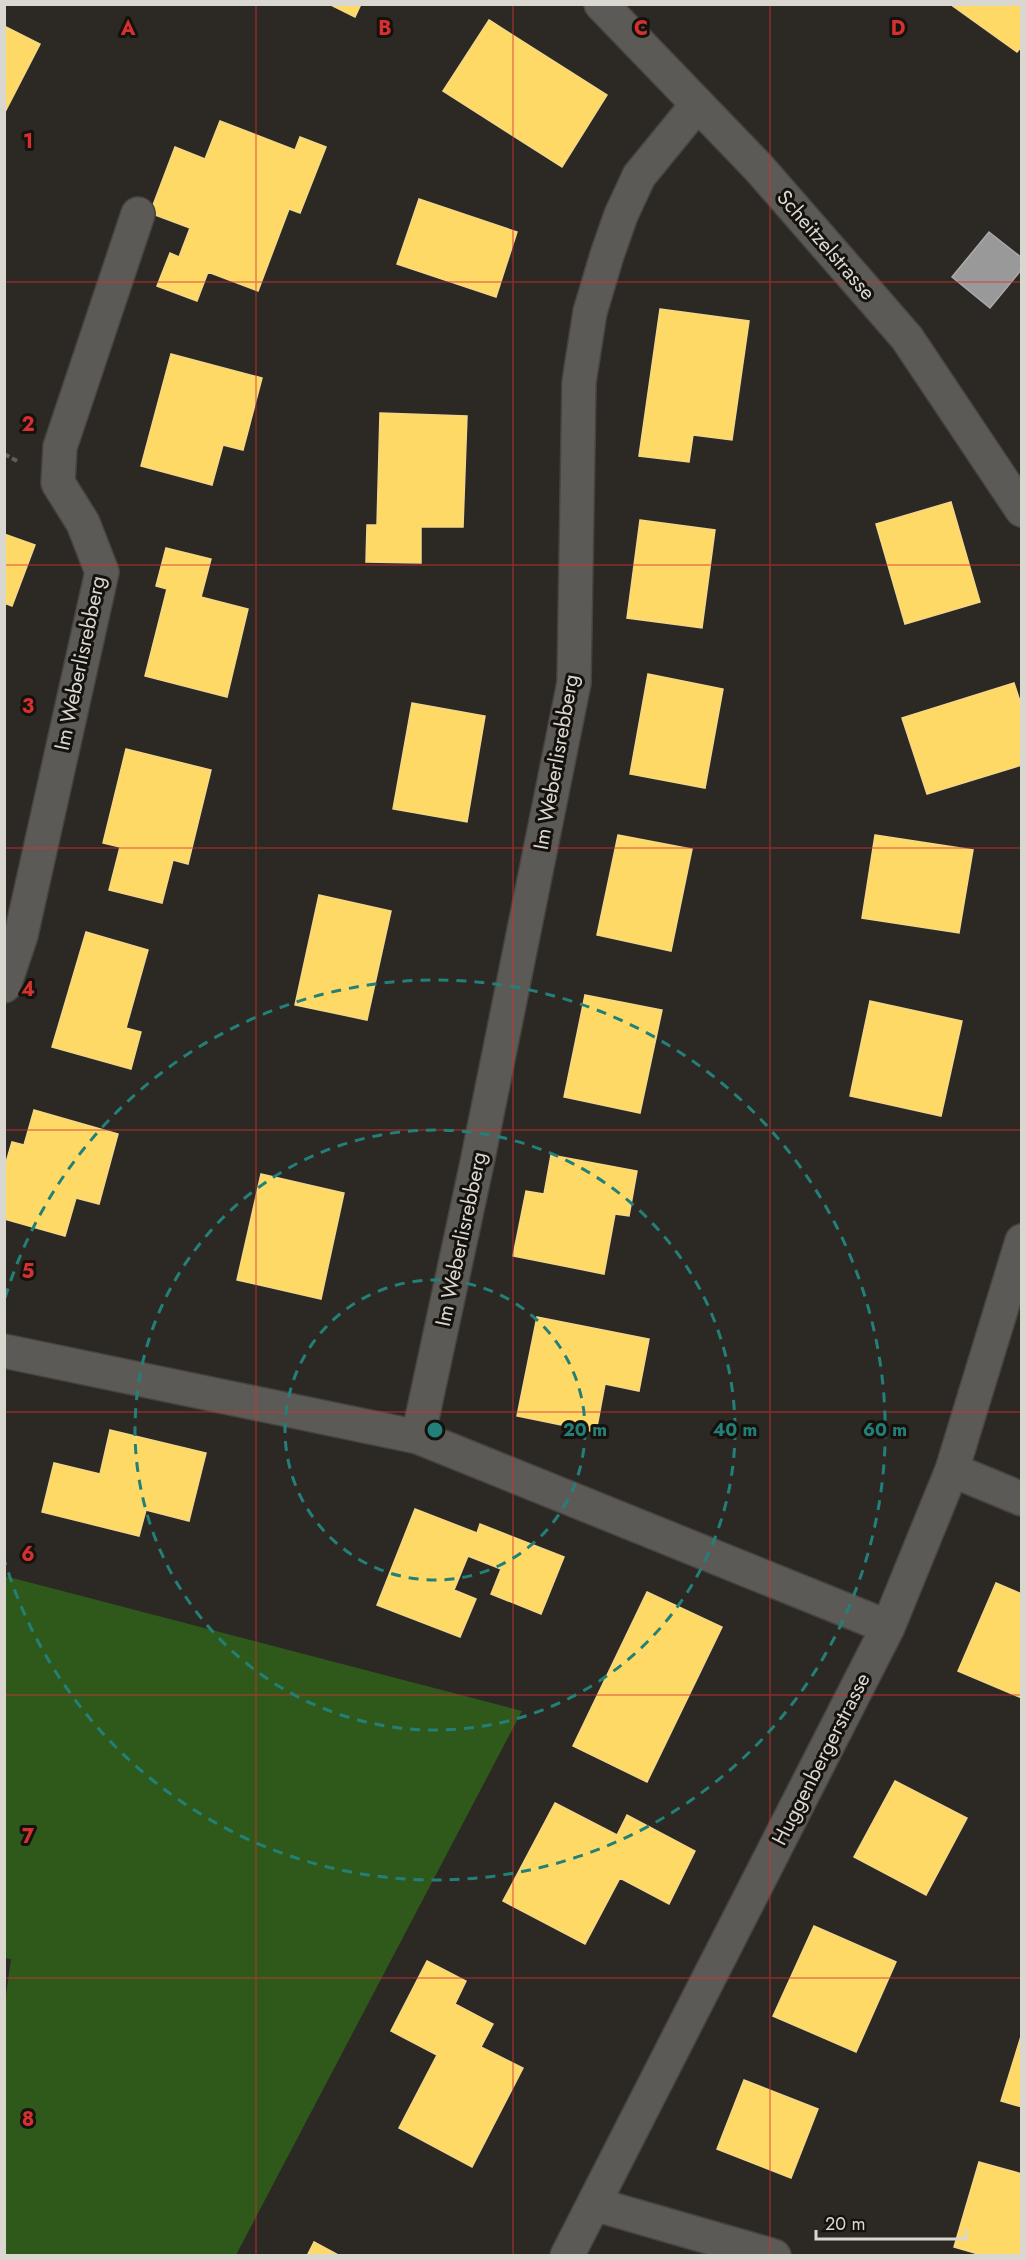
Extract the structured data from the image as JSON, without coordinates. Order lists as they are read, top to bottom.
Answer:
{
  "streets": {
    "street": ["Scheitzelstrasse", "Im Weberlisrebberg", "Huggenbergerstrasse"]
  },
  "crossings": [
    ["Scheitzelstrasse", "Im Weberlisrebberg"]
  ],
  "scale_bar": "20 m",
  "grid": {
    "columns": [
      "A",
      "B",
      "C",
      "D"
    ],
    "rows": [
      "1",
      "2",
      "3",
      "4",
      "5",
      "6",
      "7",
      "8"
    ]
  },
  "rings": ["20 m", "40 m", "60 m"]
}
